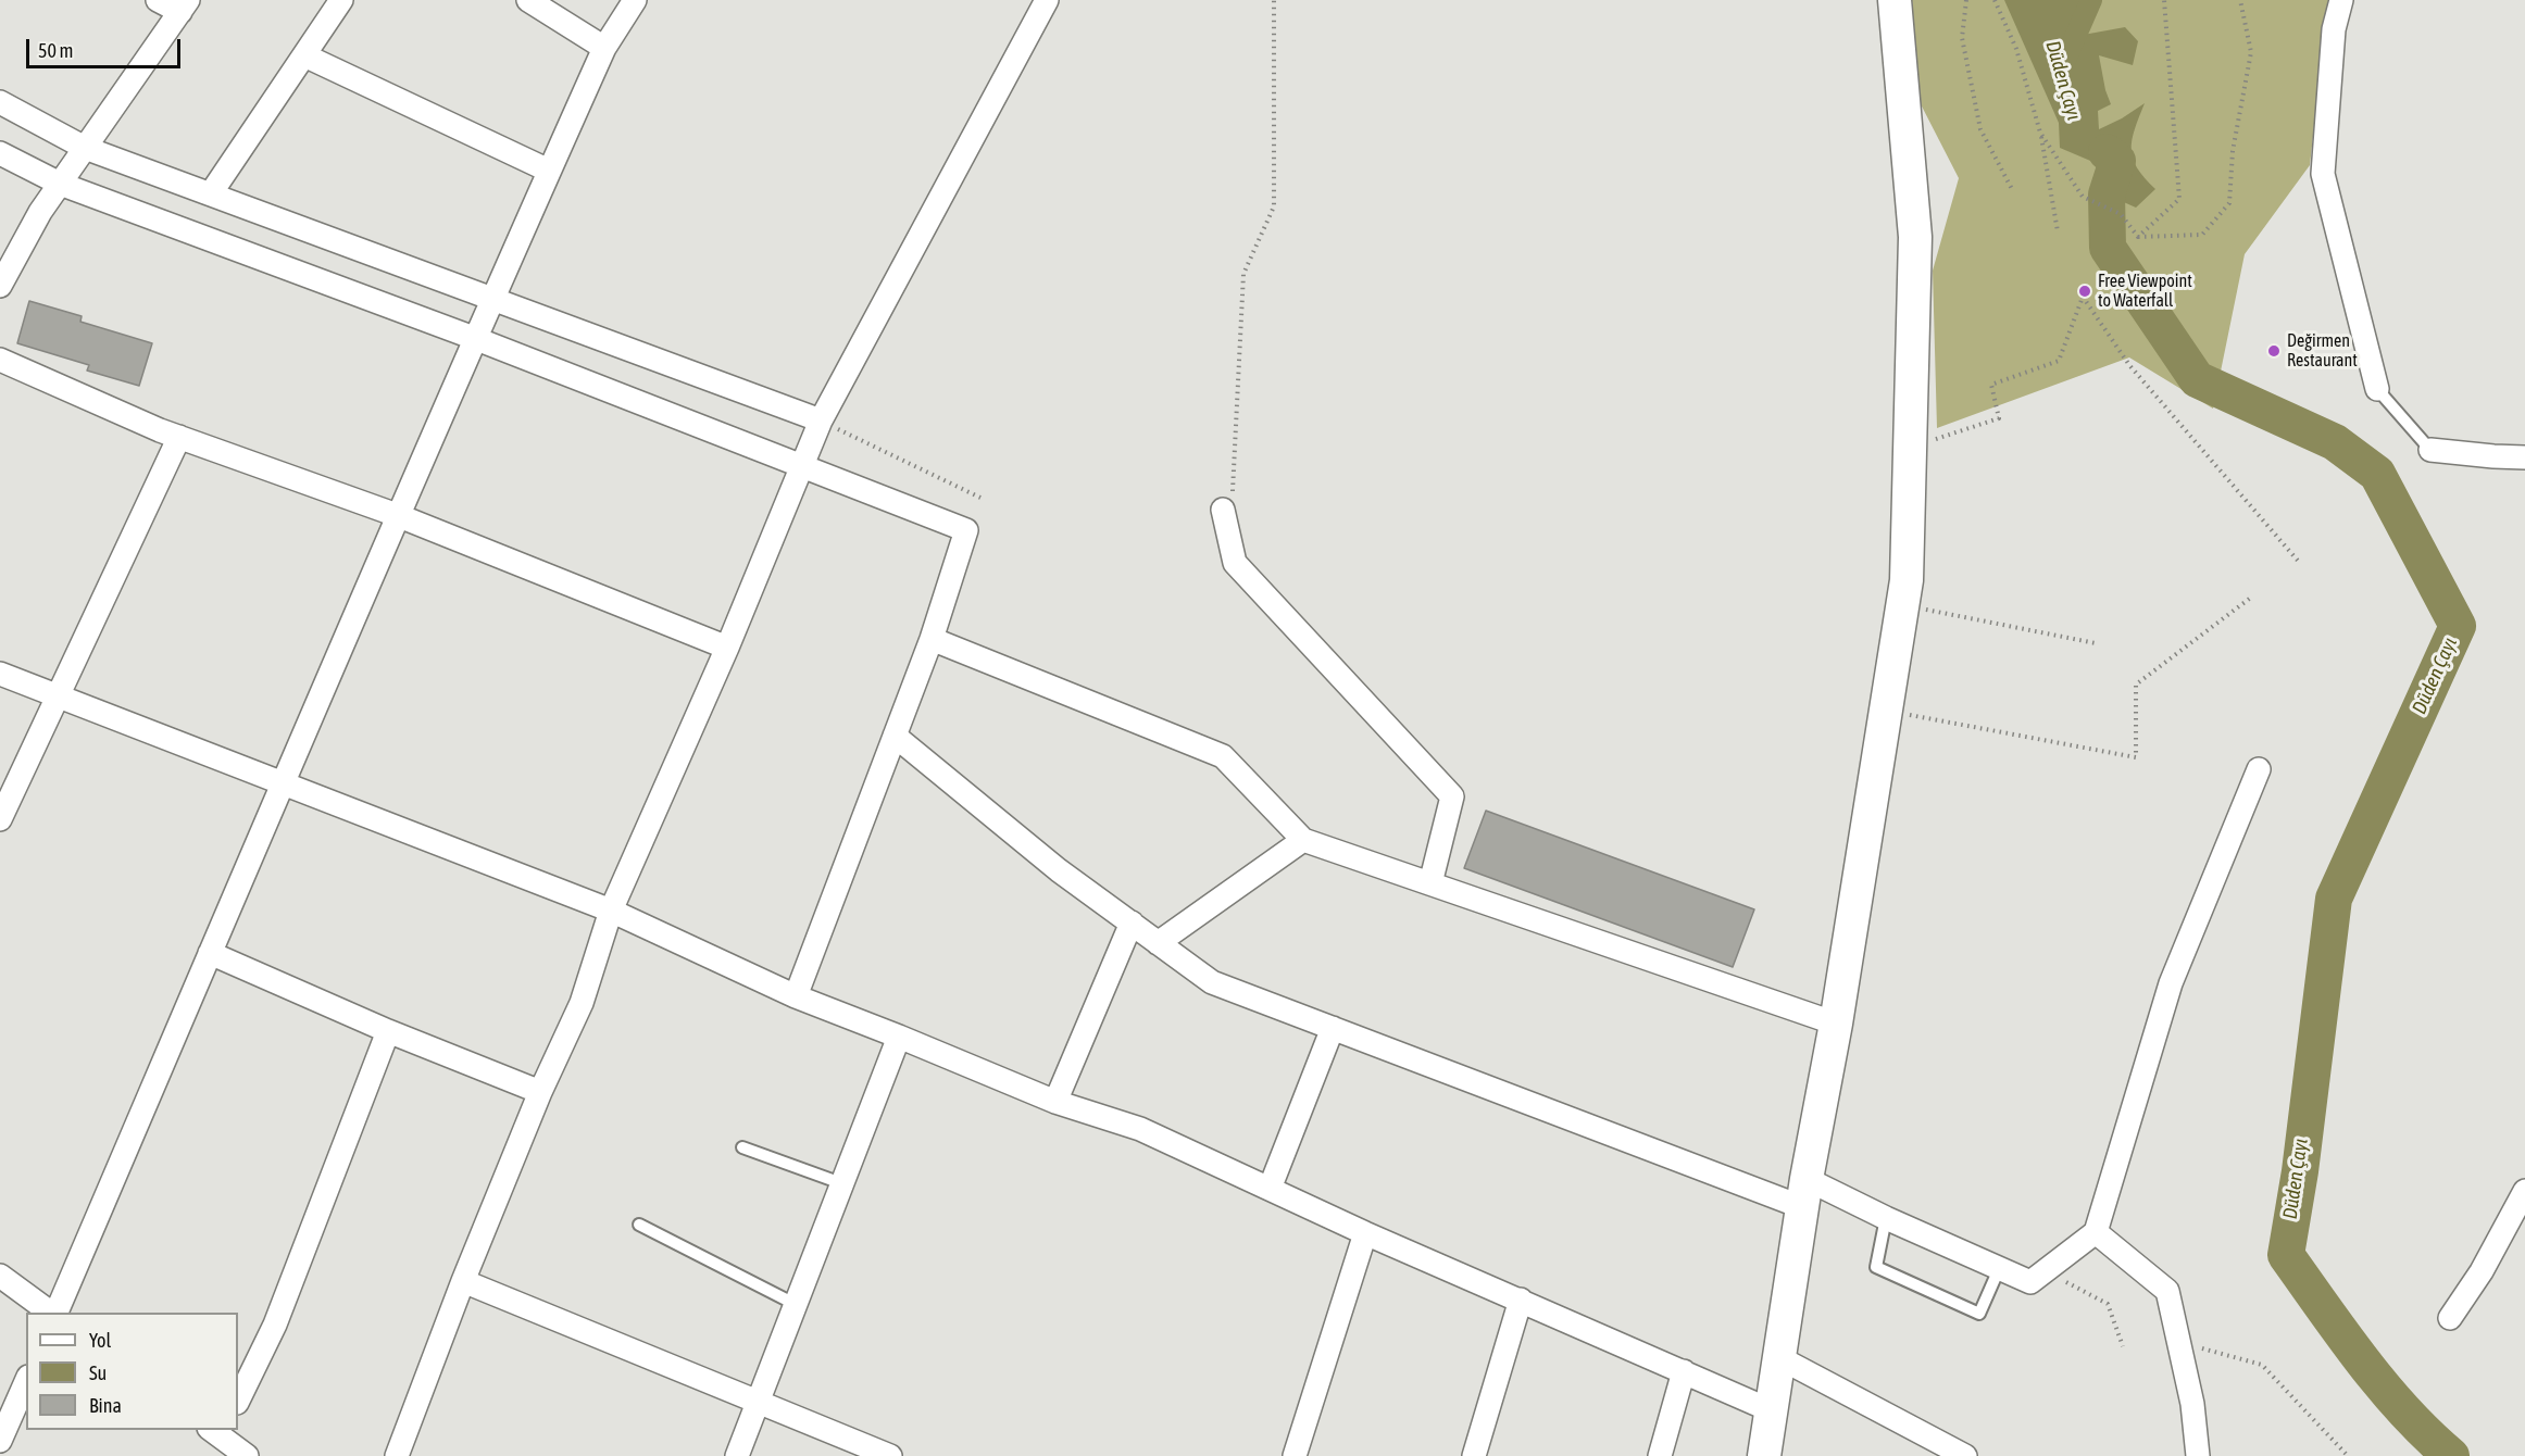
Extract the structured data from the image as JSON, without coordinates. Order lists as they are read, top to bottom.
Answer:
{
  "water": ["Düden Çayı"],
  "places": ["Free Viewpoint to Waterfall", "Değirmen Restaurant"],
  "legend": ["Yol", "Su", "Bina"],
  "scale_bar": "50 m"
}
